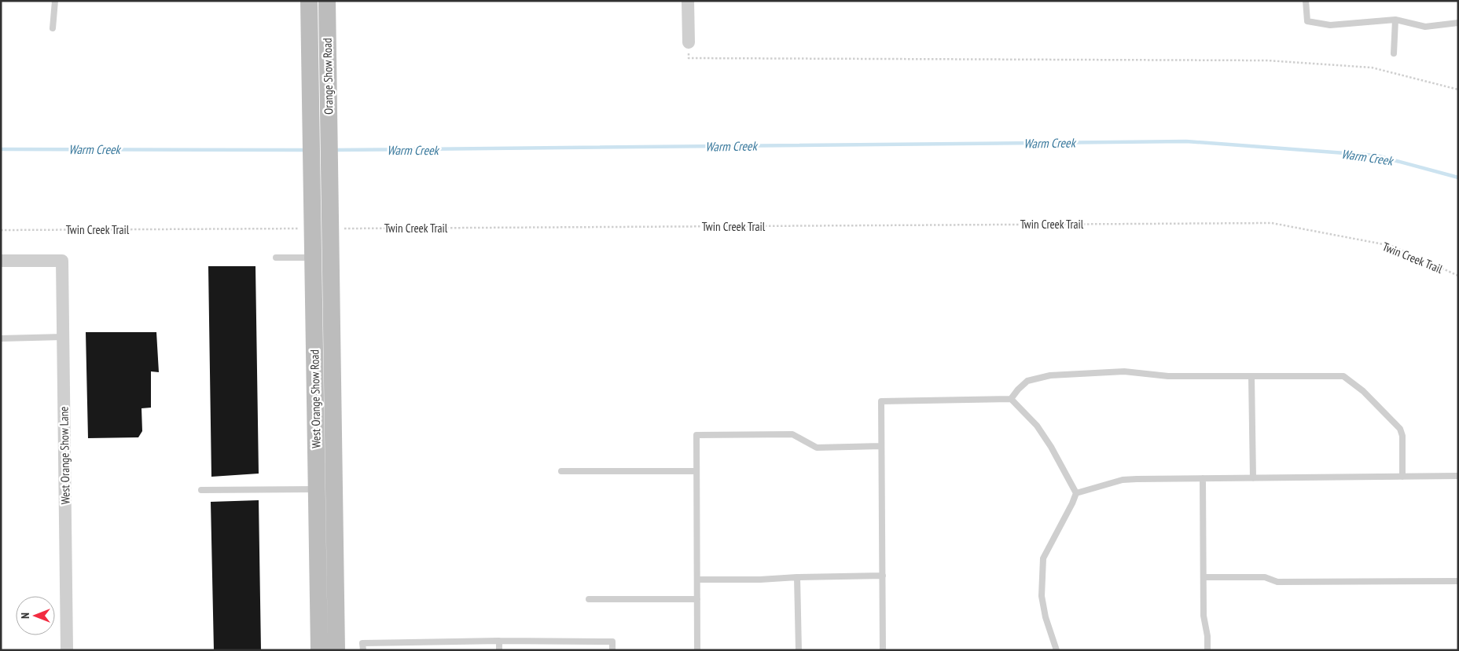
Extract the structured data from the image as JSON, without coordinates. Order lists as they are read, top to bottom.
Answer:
{
  "streets": {
    "main road": ["Orange Show Road", "West Orange Show Road"],
    "street": ["West Orange Show Lane"],
    "path": ["Twin Creek Trail"]
  },
  "crossings": [
    ["Orange Show Road", "West Orange Show Road"]
  ],
  "water": ["Warm Creek"],
  "north": "left"
}
